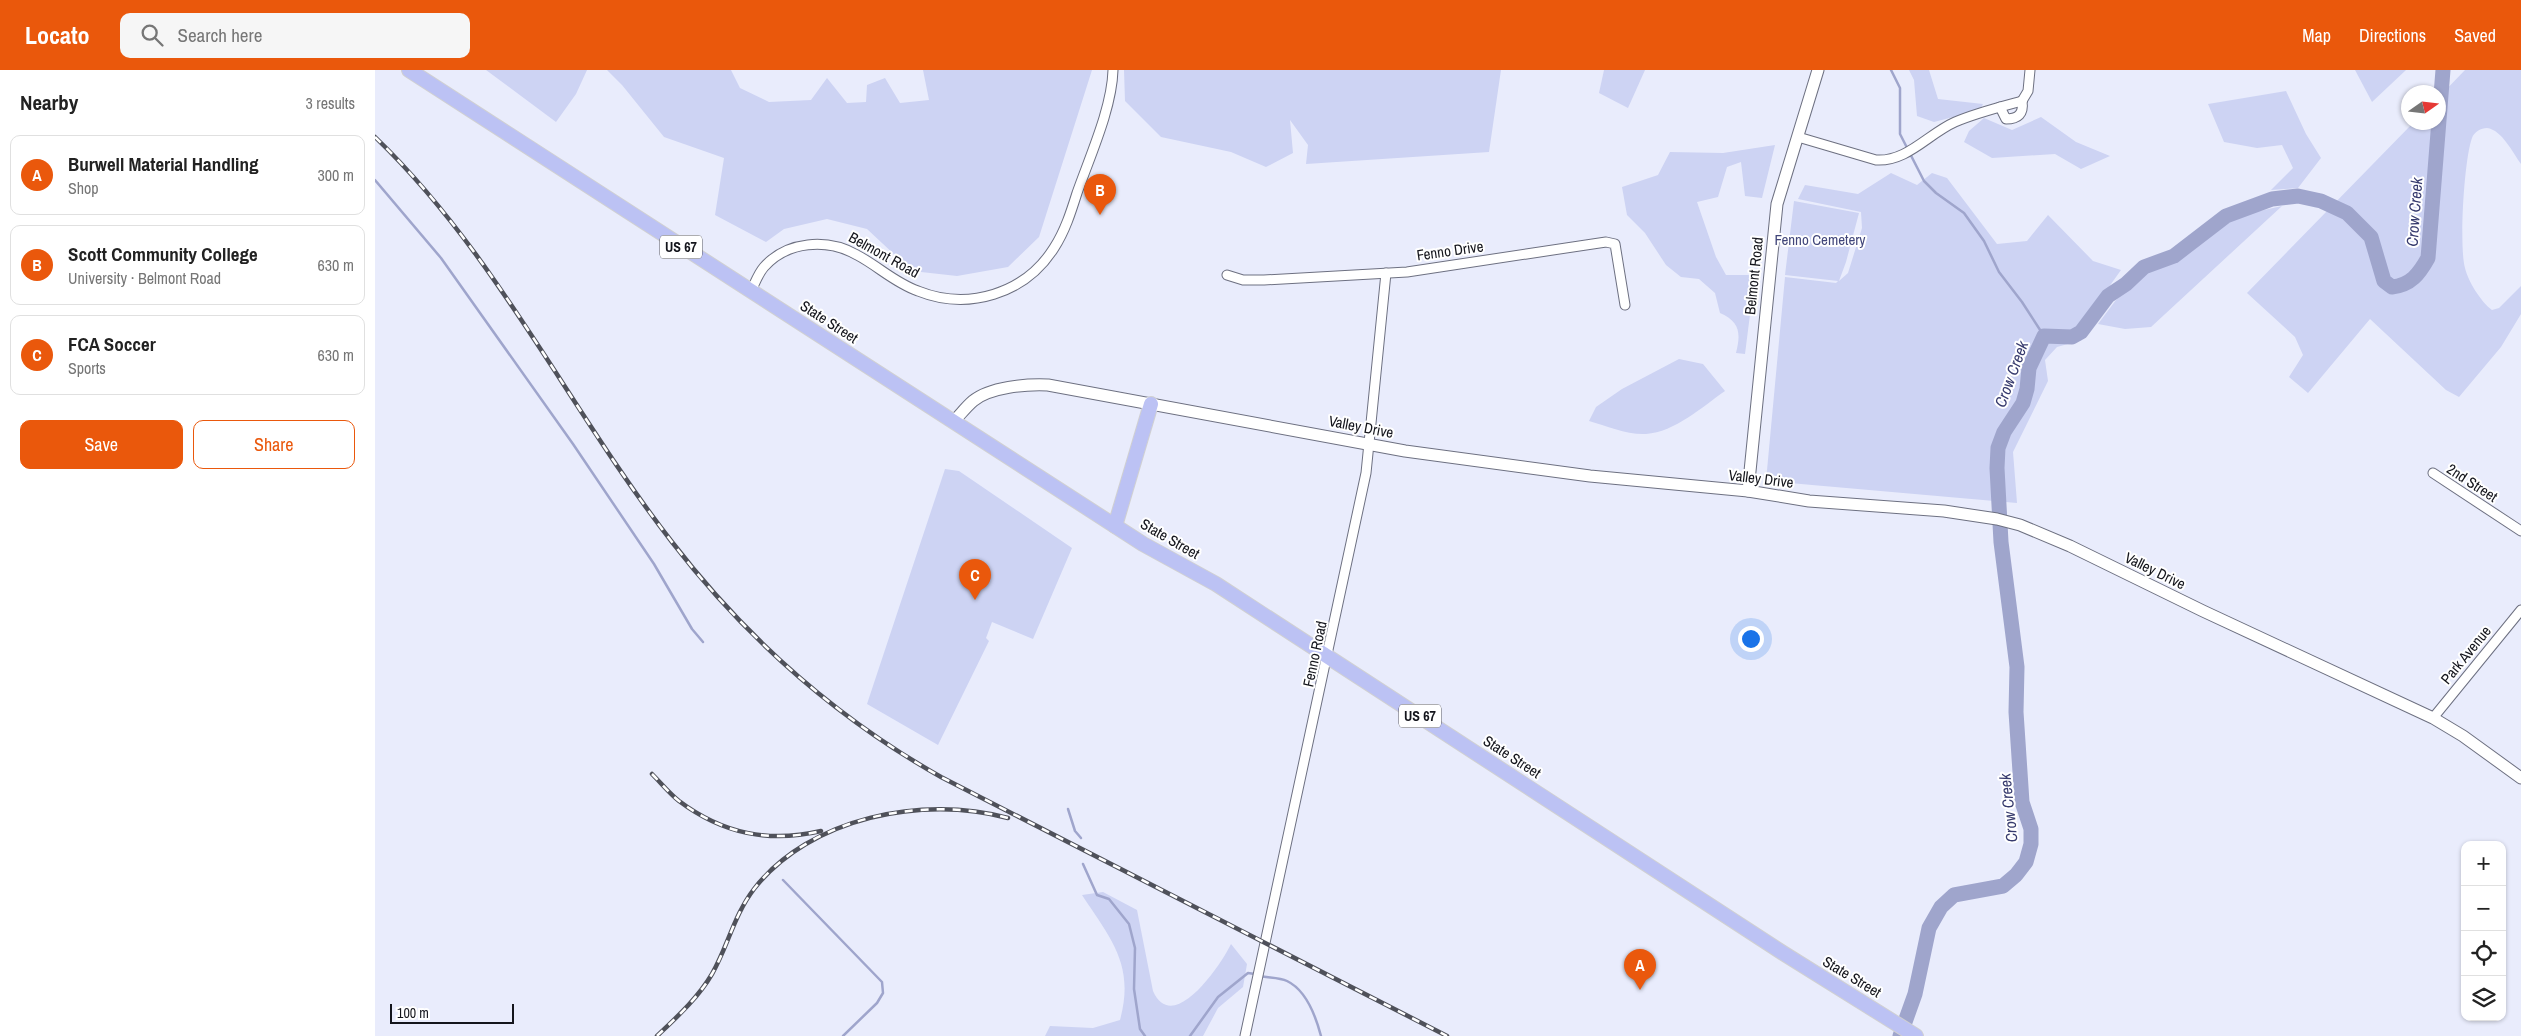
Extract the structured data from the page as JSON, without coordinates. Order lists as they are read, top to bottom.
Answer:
{
  "streets": {
    "main road": ["US 67", "State Street"],
    "street": [
      "Fenno Drive",
      "Belmont Road",
      "Valley Drive",
      "2nd Street",
      "Fenno Road",
      "Park Avenue"
    ]
  },
  "crossings": [
    ["Fenno Drive", "Fenno Road"],
    ["Belmont Road", "State Street"],
    ["Belmont Road", "Valley Drive"],
    ["State Street", "Valley Drive"],
    ["State Street", "Fenno Road"],
    ["Valley Drive", "Fenno Road"],
    ["Valley Drive", "Park Avenue"]
  ],
  "water": ["Crow Creek"],
  "parks": ["Fenno Cemetery"],
  "scale_bar": "100 m",
  "north": "right",
  "page": {
    "header": "Locato",
    "search": "Search here",
    "nav": ["Map", "Directions", "Saved"],
    "heading": ["Nearby", "3 results"],
    "list": [
      {
        "mark": "A",
        "name": "Burwell Material Handling",
        "note": "Shop",
        "value": "300 m"
      },
      {
        "mark": "B",
        "name": "Scott Community College",
        "note": "University · Belmont Road",
        "value": "630 m"
      },
      {
        "mark": "C",
        "name": "FCA Soccer",
        "note": "Sports",
        "value": "630 m"
      }
    ],
    "pins": ["B", "C", "A"],
    "buttons": ["Save", "Share"],
    "map_buttons": ["+", "−"],
    "scale": "100 m"
  }
}
